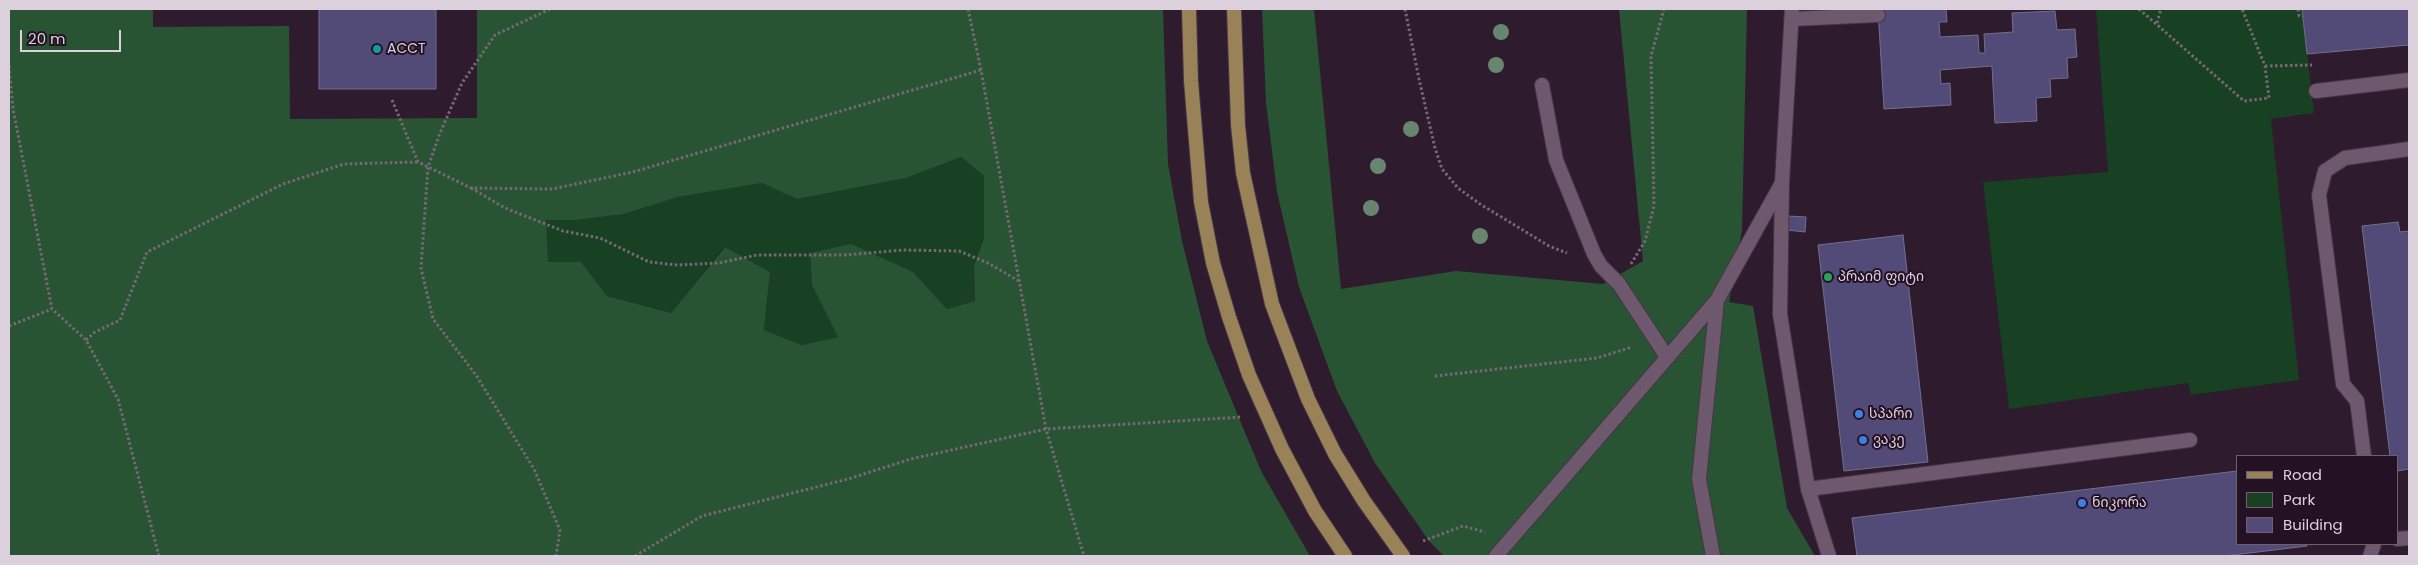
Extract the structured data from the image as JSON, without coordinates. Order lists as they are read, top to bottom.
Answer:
{
  "places": [
    "ACCT",
    "პრაიმ ფიტი",
    "სპარი",
    "ვაკე",
    "ნიკორა"
  ],
  "legend": ["Road", "Park", "Building"],
  "scale_bar": "20 m"
}
